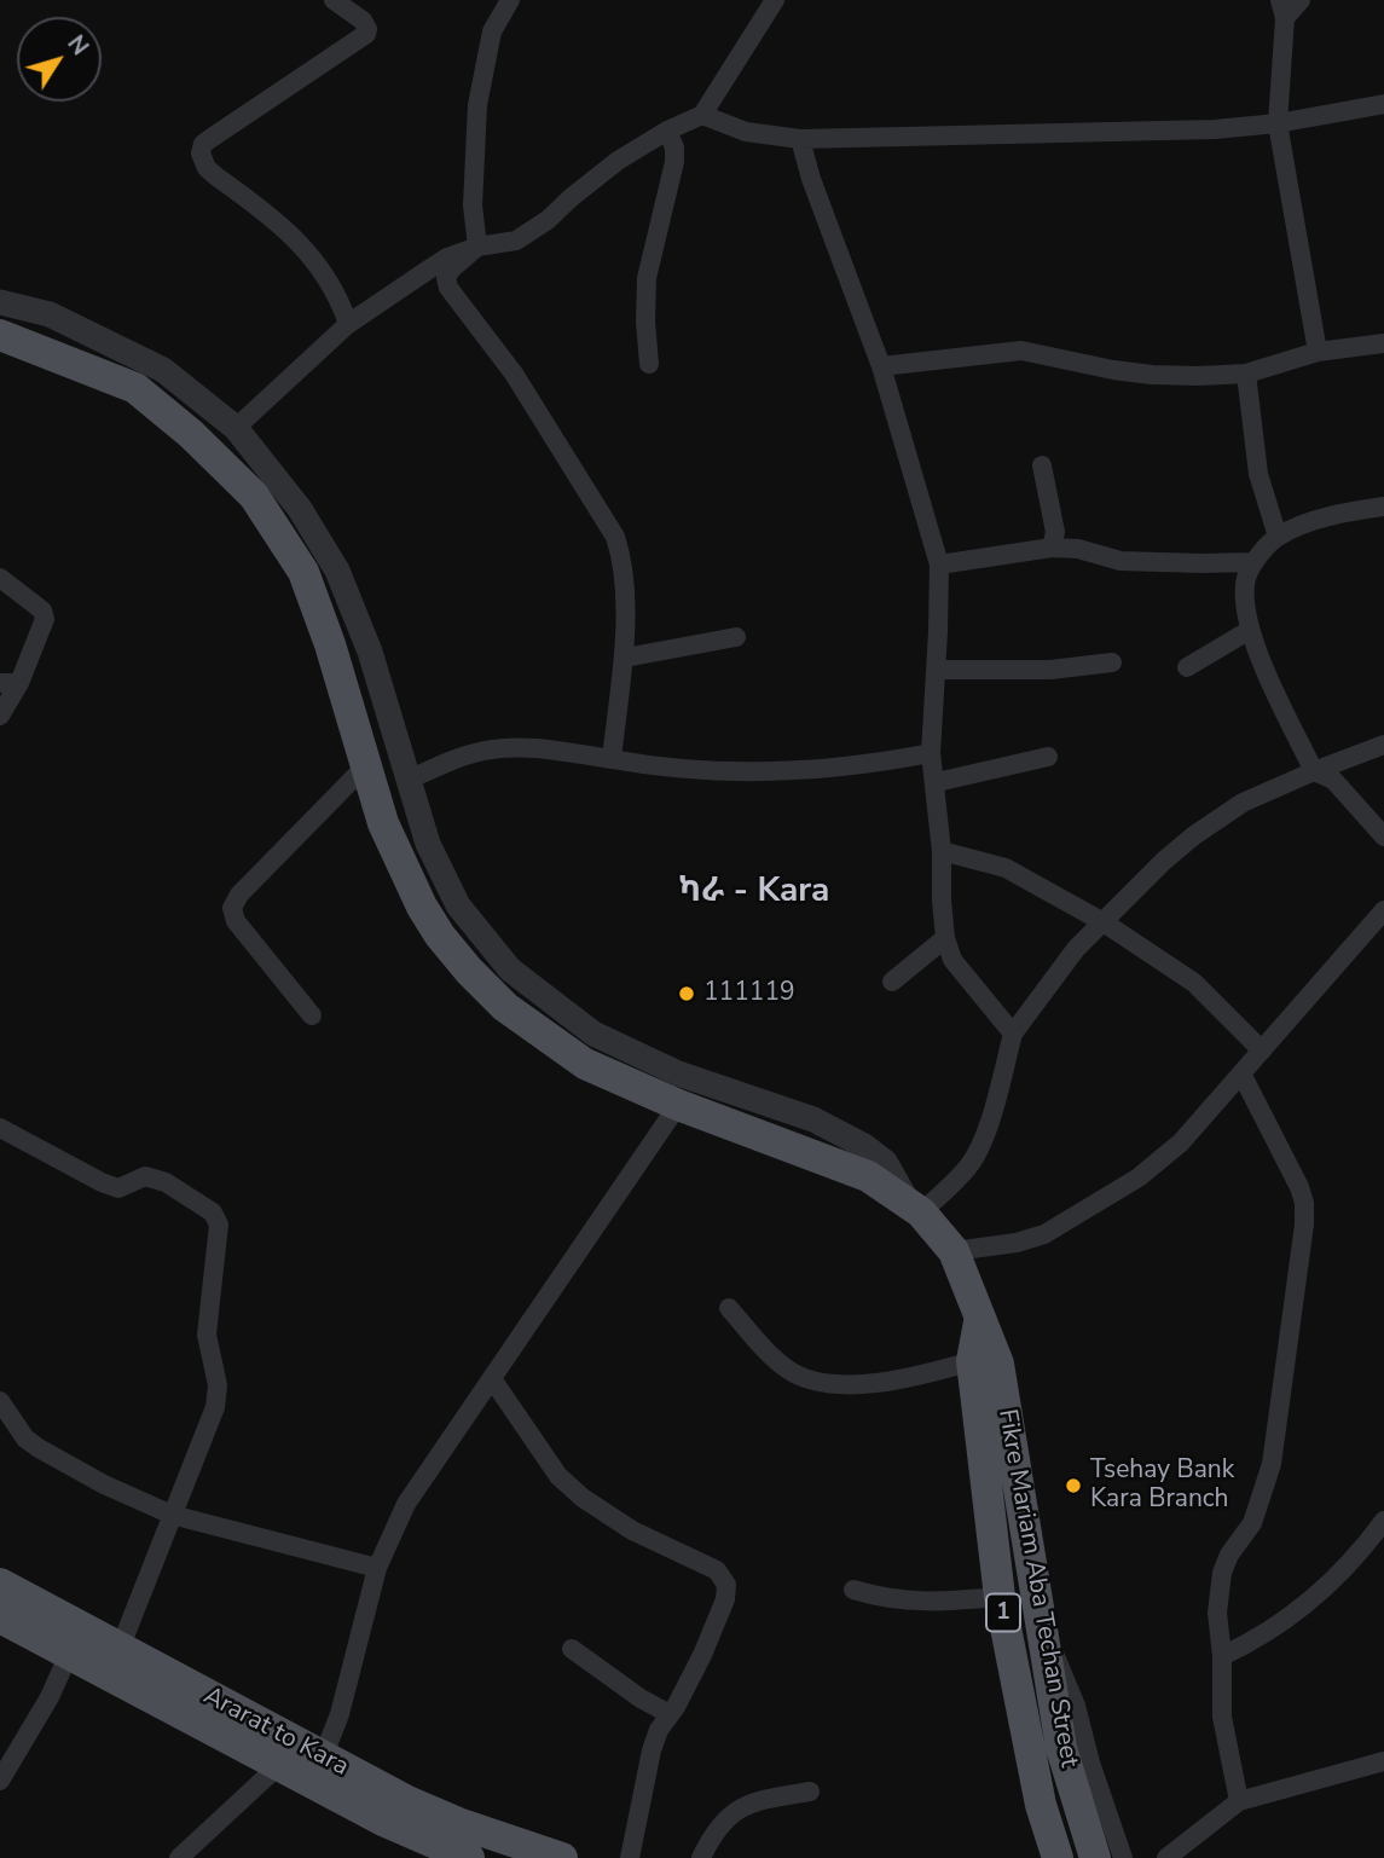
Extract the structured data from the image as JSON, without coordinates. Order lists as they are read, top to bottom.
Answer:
{
  "streets": {
    "main road": ["Fikre Mariam Aba Techan Street", "1", "Ararat to Kara"]
  },
  "districts": ["ካራ - Kara"],
  "places": ["111119", "Tsehay Bank Kara Branch"],
  "north": "top right"
}
